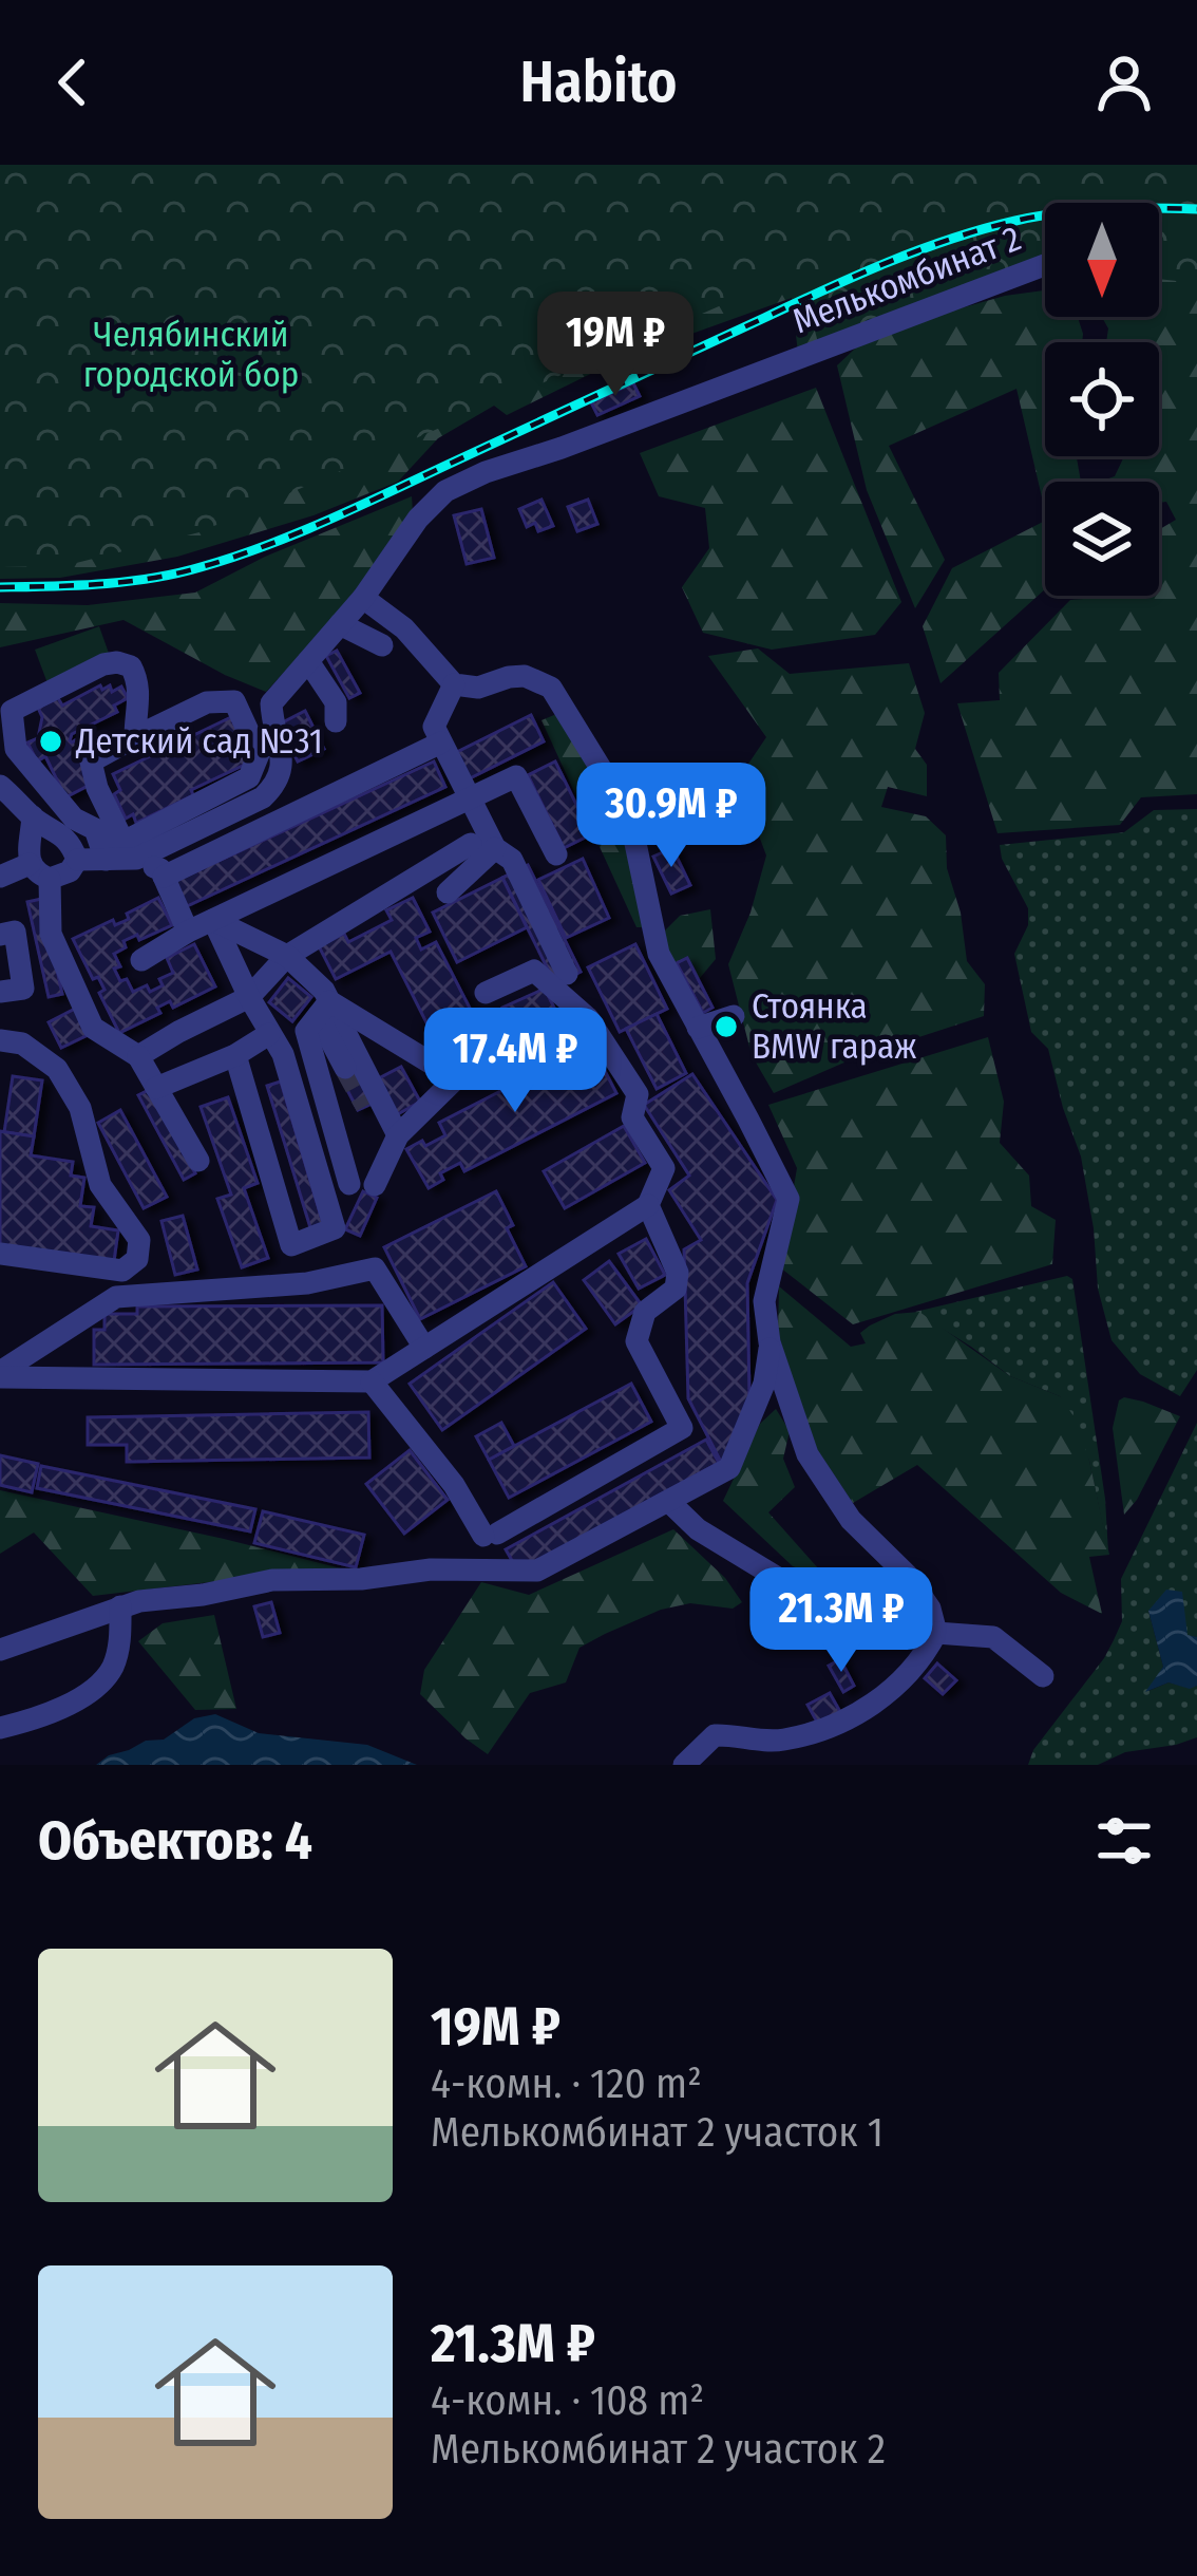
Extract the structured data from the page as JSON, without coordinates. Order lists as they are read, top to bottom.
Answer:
{
  "streets": {
    "street": ["Мелькомбинат 2"]
  },
  "parks": ["Челябинский городской бор"],
  "places": ["Детский сад №31", "Стоянка BMW гараж"],
  "north": "bottom",
  "page": {
    "header": "Habito",
    "price": [
      "19M ₽",
      "30.9M ₽",
      "17.4M ₽",
      "21.3M ₽"
    ],
    "heading": "Объектов: 4",
    "list": [
      {
        "name": "19M ₽",
        "note": "4-комн. · 120 m² · Мелькомбинат 2 участок 1"
      },
      {
        "name": "21.3M ₽",
        "note": "4-комн. · 108 m² · Мелькомбинат 2 участок 2"
      }
    ]
  }
}
